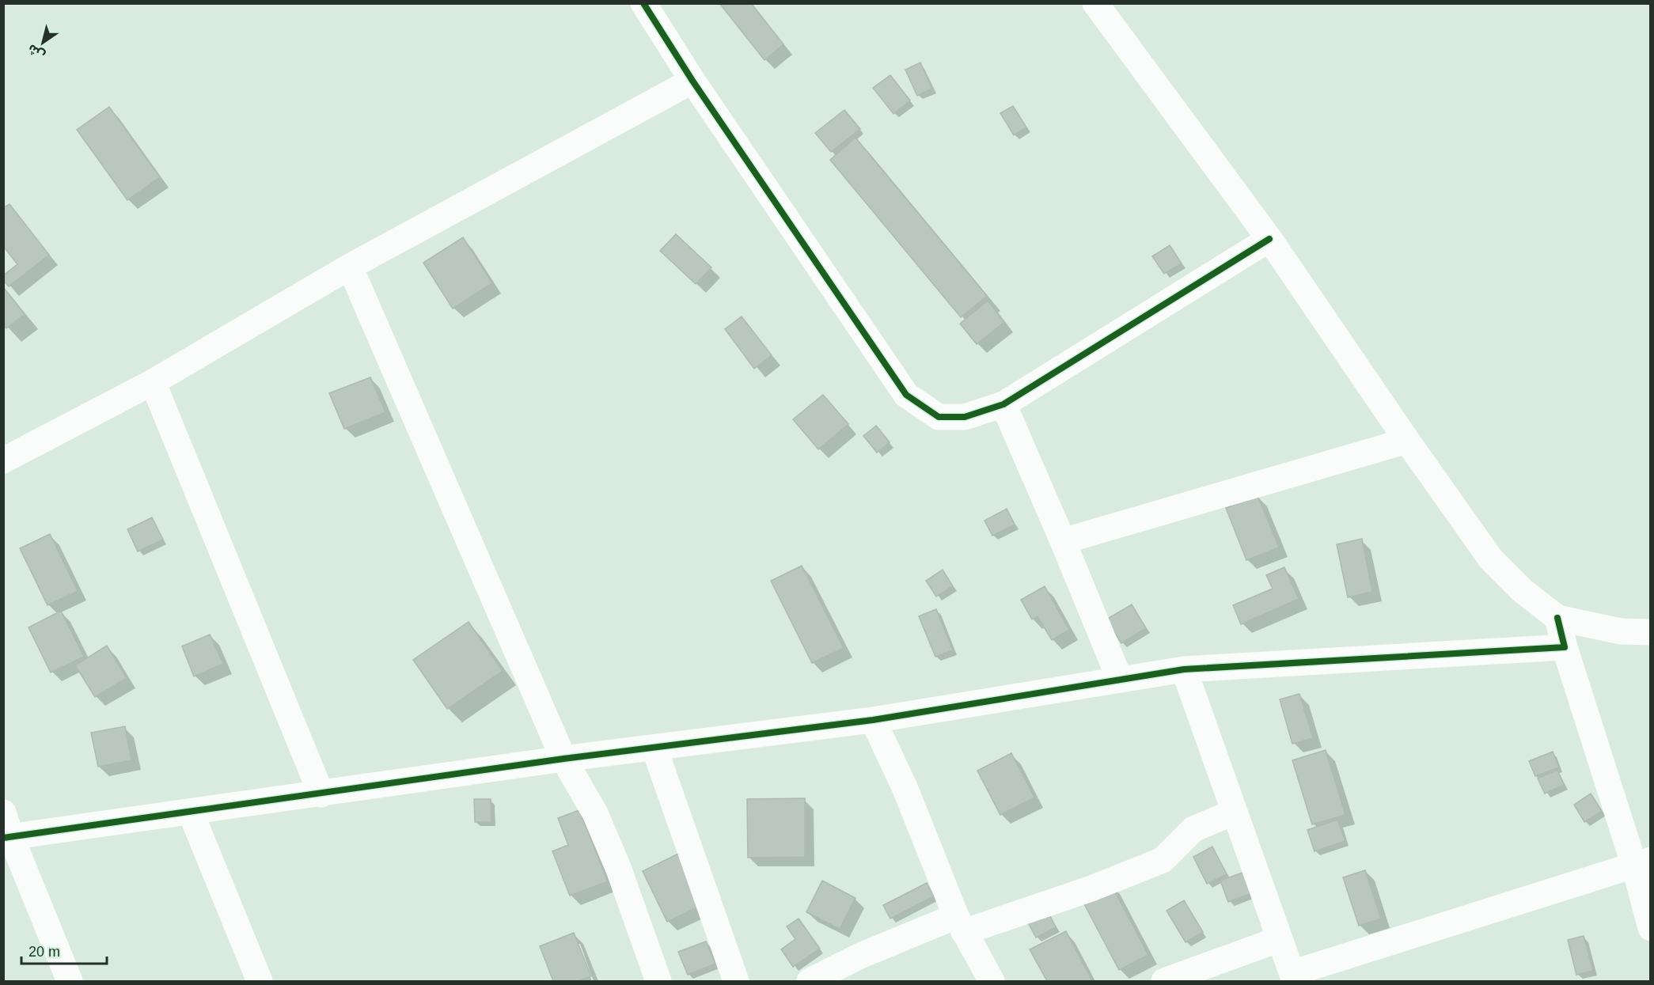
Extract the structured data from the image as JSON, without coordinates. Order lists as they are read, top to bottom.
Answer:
{
  "scale_bar": "20 m",
  "north": "bottom left"
}
